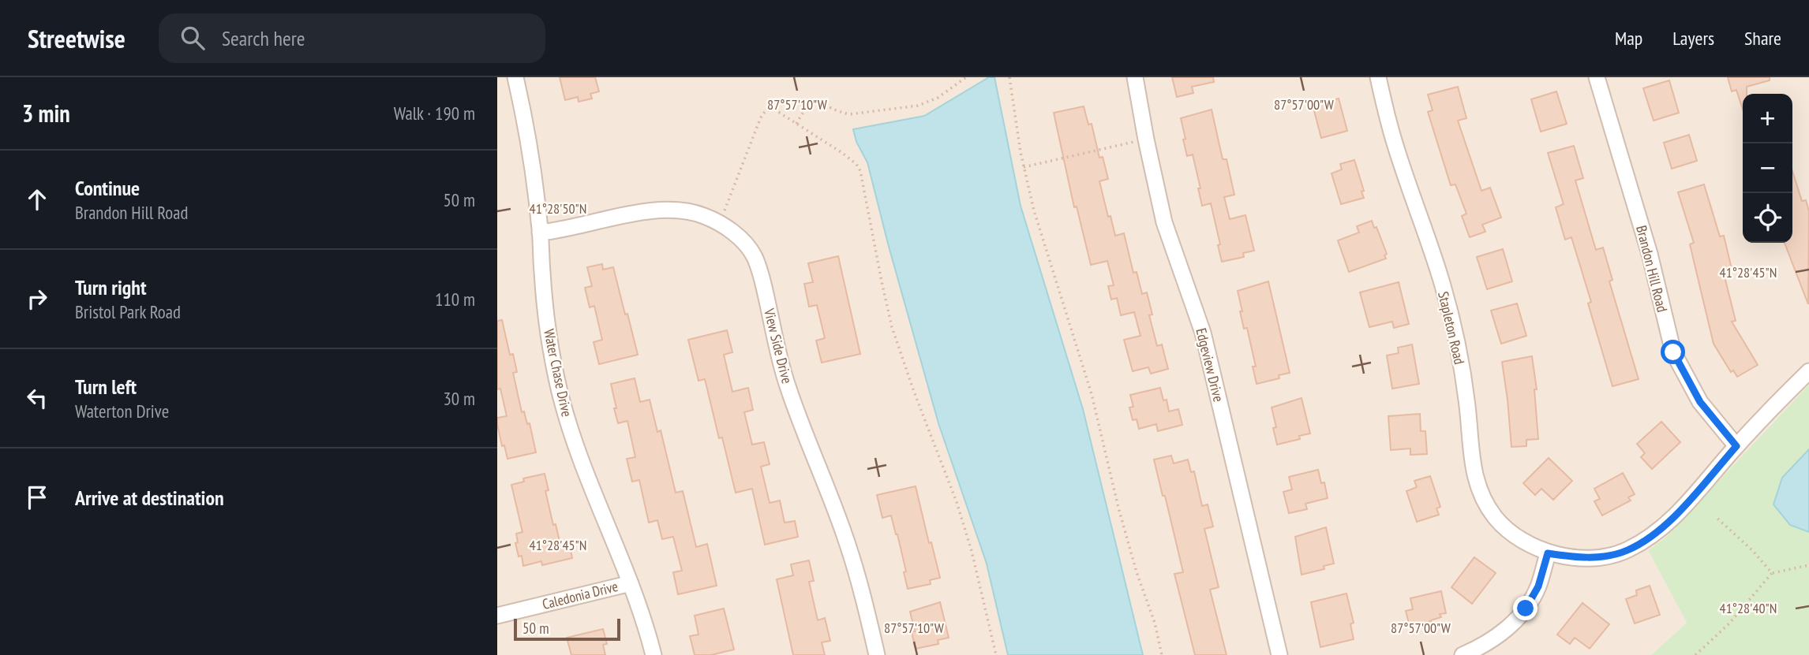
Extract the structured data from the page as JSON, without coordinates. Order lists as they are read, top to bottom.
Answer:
{
  "streets": {
    "street": [
      "Brandon Hill Road",
      "Stapleton Road",
      "View Side Drive",
      "Edgeview Drive",
      "Water Chase Drive",
      "Caledonia Drive"
    ]
  },
  "crossings": [
    ["View Side Drive", "Water Chase Drive"],
    ["Water Chase Drive", "Caledonia Drive"]
  ],
  "scale_bar": "50 m",
  "page": {
    "header": "Streetwise",
    "search": "Search here",
    "nav": ["Map", "Layers", "Share"],
    "heading": ["3 min", "Walk · 190 m"],
    "map_buttons": ["+", "−"],
    "list": [
      ["Continue", "Brandon Hill Road", "50 m"],
      ["Turn right", "Bristol Park Road", "110 m"],
      ["Turn left", "Waterton Drive", "30 m"],
      "Arrive at destination"
    ],
    "scale": "50 m"
  },
  "coordinates": [
    "87°57'10\"W",
    "87°57'00\"W",
    "41°28'50\"N",
    "41°28'45\"N",
    "41°28'40\"N"
  ]
}
